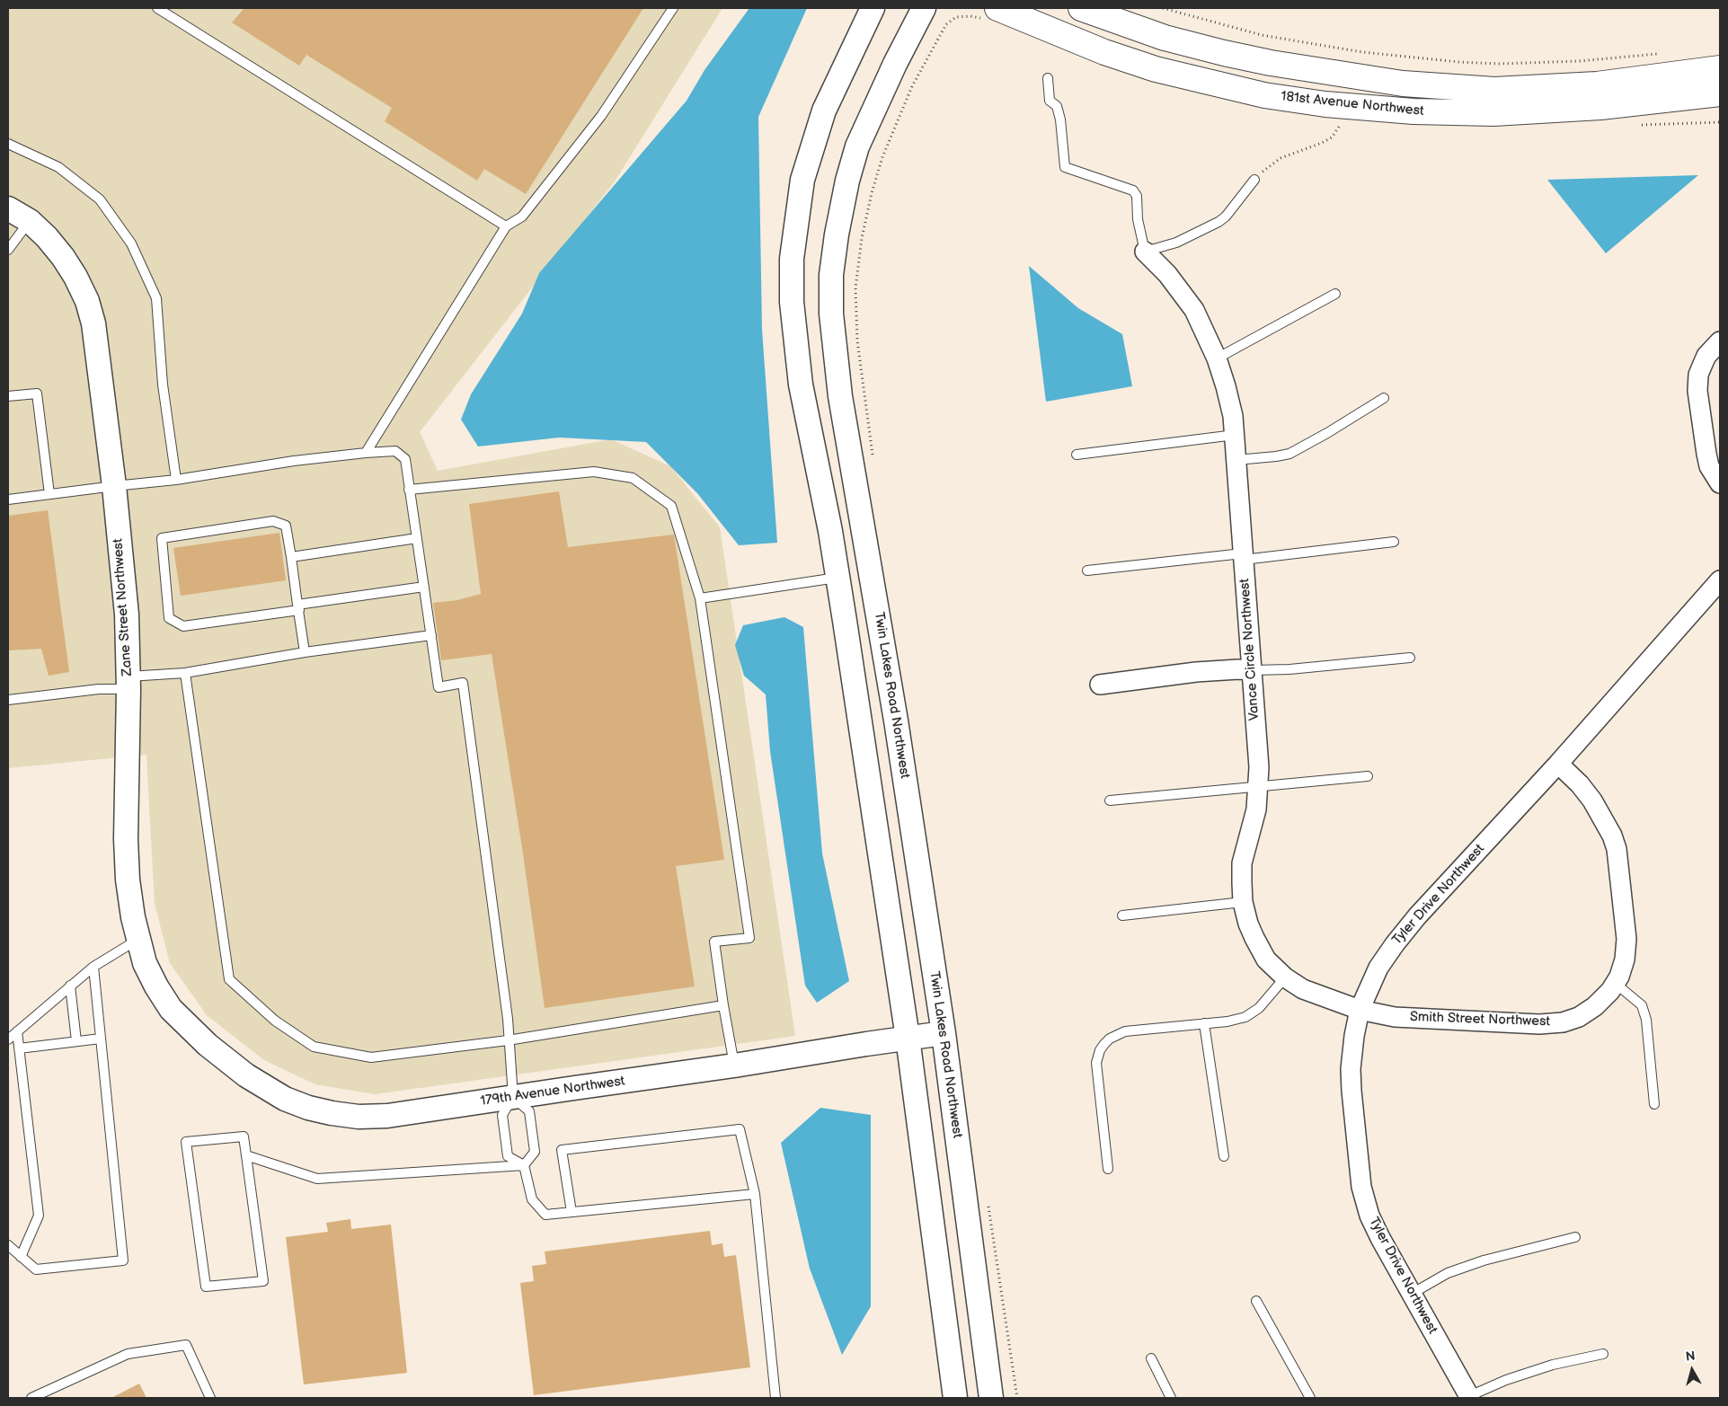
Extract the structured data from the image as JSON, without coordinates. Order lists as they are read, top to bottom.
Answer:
{
  "streets": {
    "main road": ["181st Avenue Northwest"],
    "street": [
      "Zane Street Northwest",
      "Vance Circle Northwest",
      "Twin Lakes Road Northwest",
      "Tyler Drive Northwest",
      "Smith Street Northwest",
      "179th Avenue Northwest"
    ]
  },
  "crossings": [
    ["Zane Street Northwest", "179th Avenue Northwest"],
    ["Vance Circle Northwest", "Tyler Drive Northwest"],
    ["Vance Circle Northwest", "Smith Street Northwest"],
    ["Twin Lakes Road Northwest", "179th Avenue Northwest"],
    ["Tyler Drive Northwest", "Smith Street Northwest"]
  ],
  "north": "top"
}
